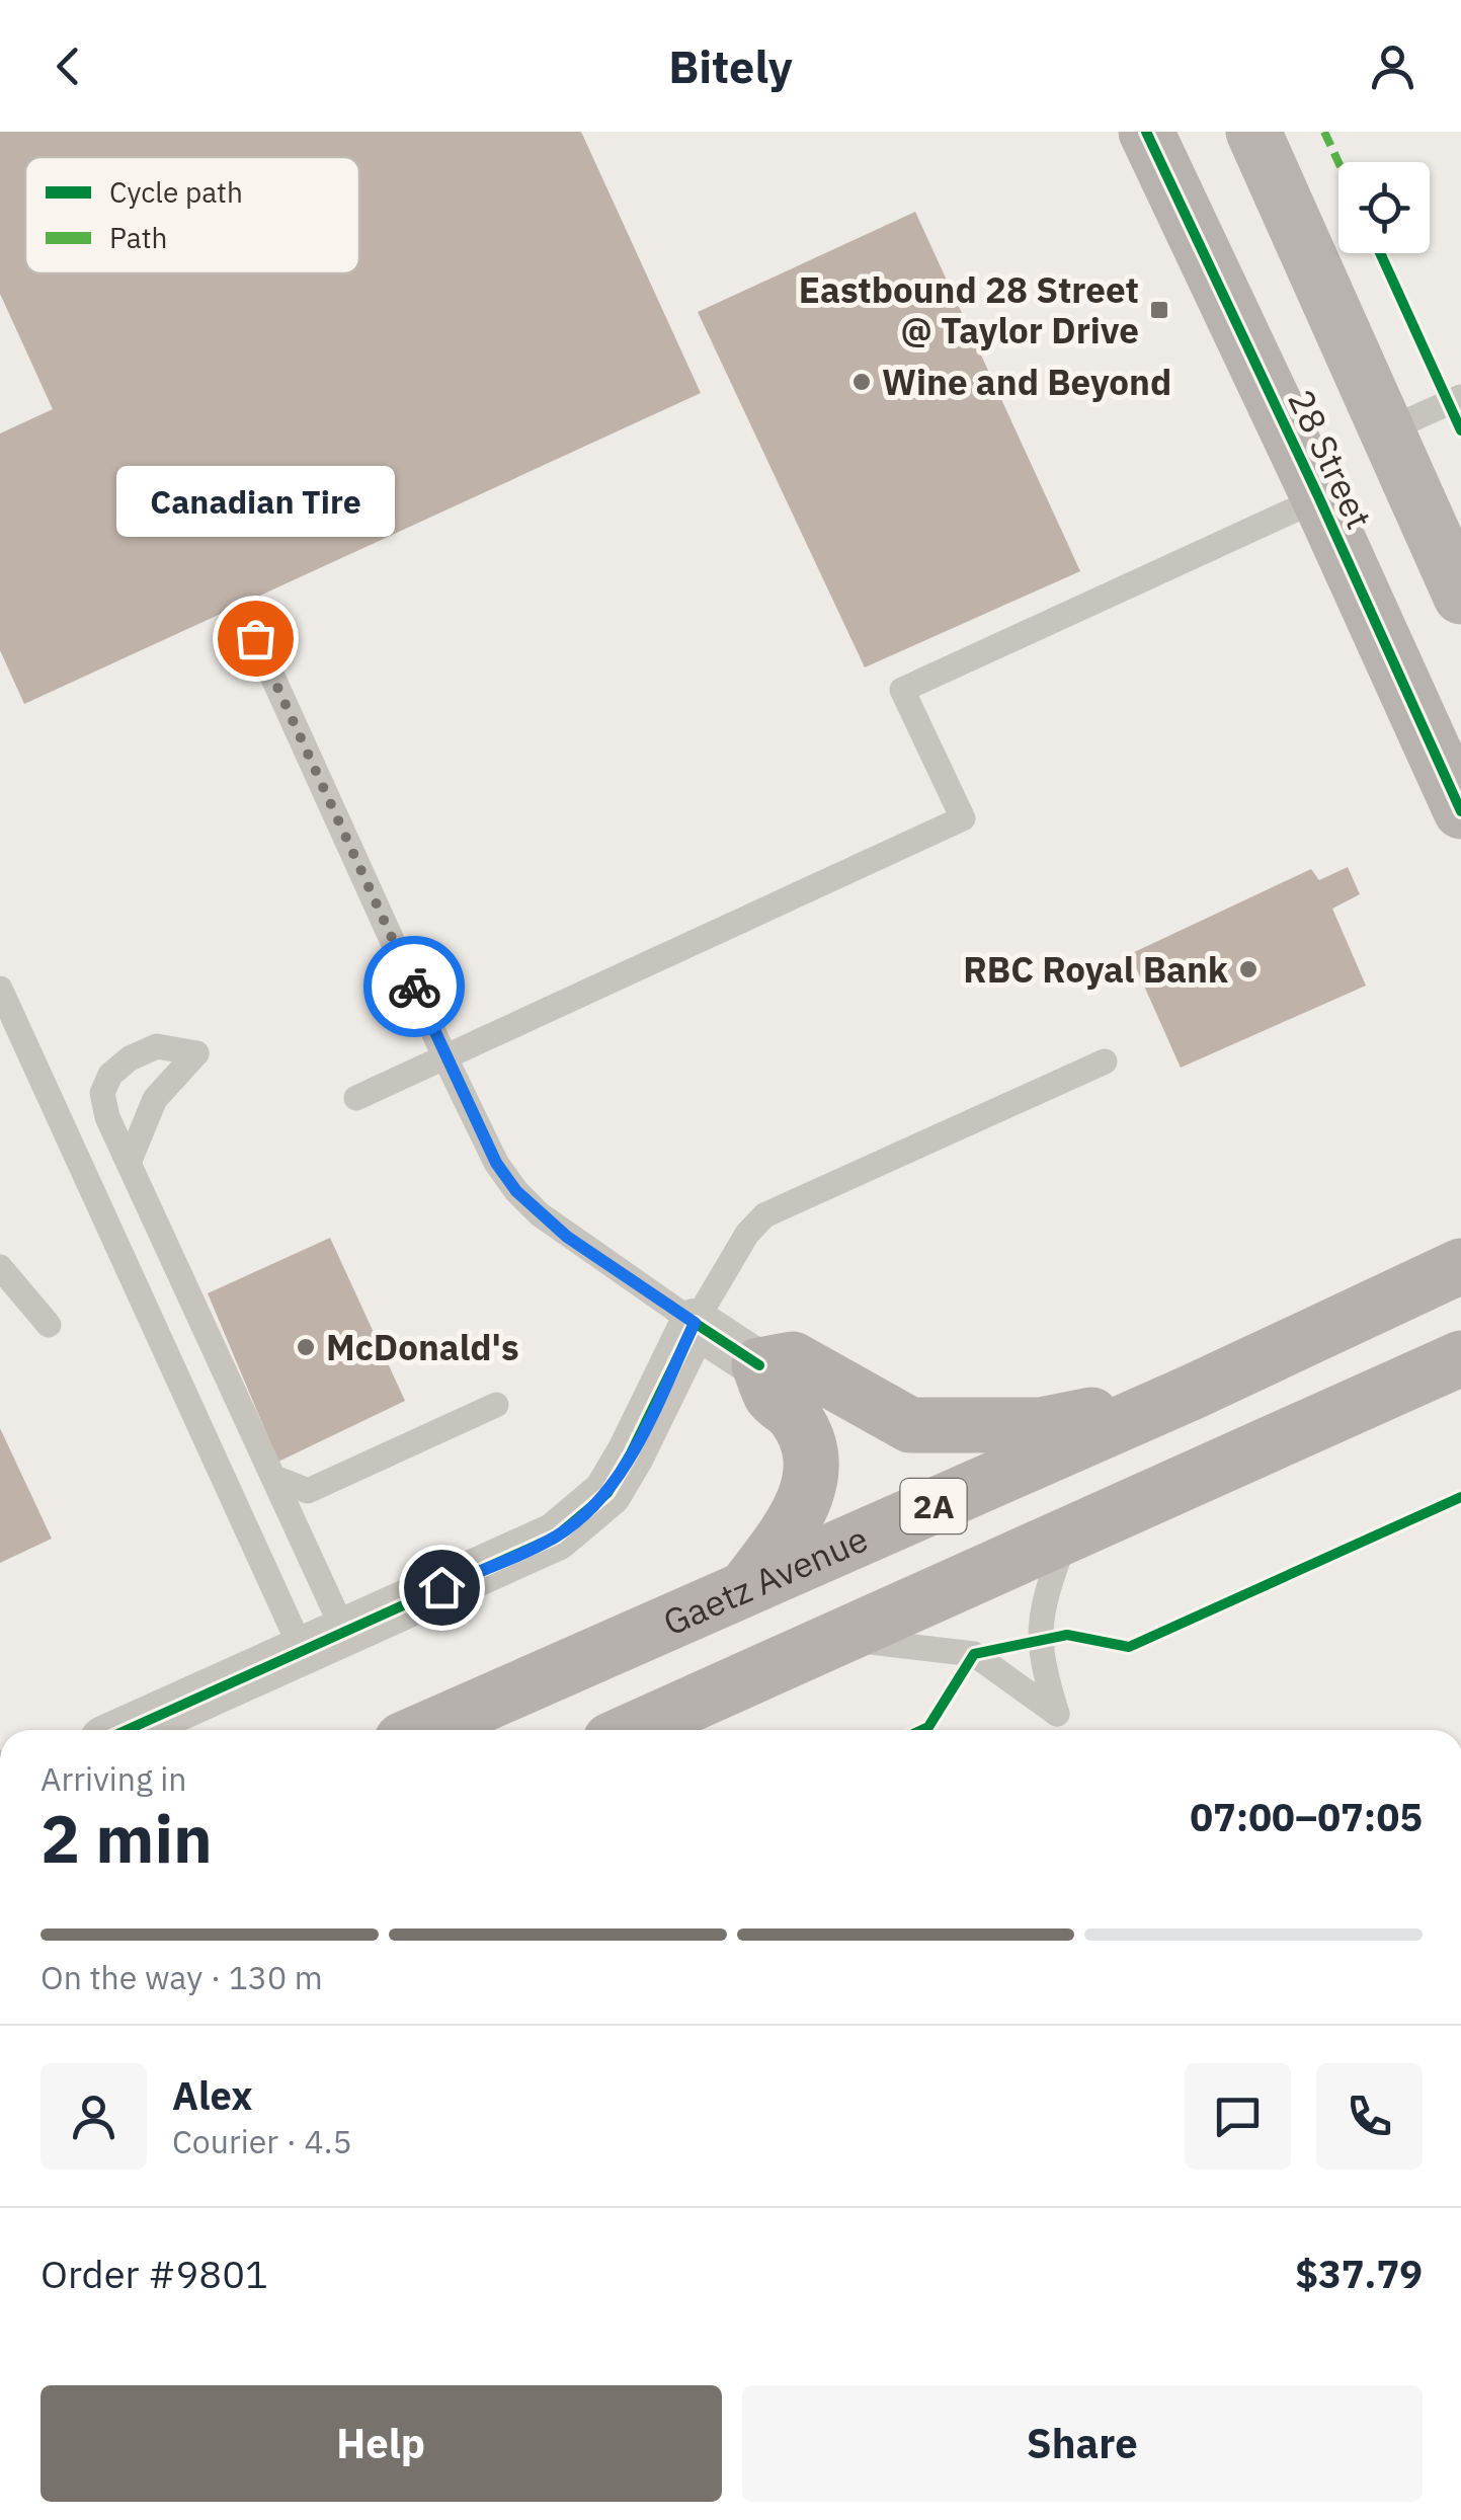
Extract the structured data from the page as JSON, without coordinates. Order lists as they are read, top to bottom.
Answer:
{
  "streets": {
    "main road": ["2A", "Gaetz Avenue"],
    "street": ["28 Street"]
  },
  "places": {
    "transit": ["Eastbound 28 Street @ Taylor Drive"],
    "other": [
      "Wine and Beyond",
      "Canadian Tire",
      "RBC Royal Bank",
      "McDonald's"
    ]
  },
  "legend": ["Cycle path", "Path"],
  "page": {
    "header": "Bitely",
    "bubble": "Canadian Tire",
    "heading": ["2 min", "Arriving in", "07:00–07:05"],
    "panel": [
      "Alex",
      "Courier · 4.5",
      "Order #9801",
      "$37.79"
    ],
    "bar": "On the way · 130 m",
    "buttons": ["Help", "Share"]
  }
}
